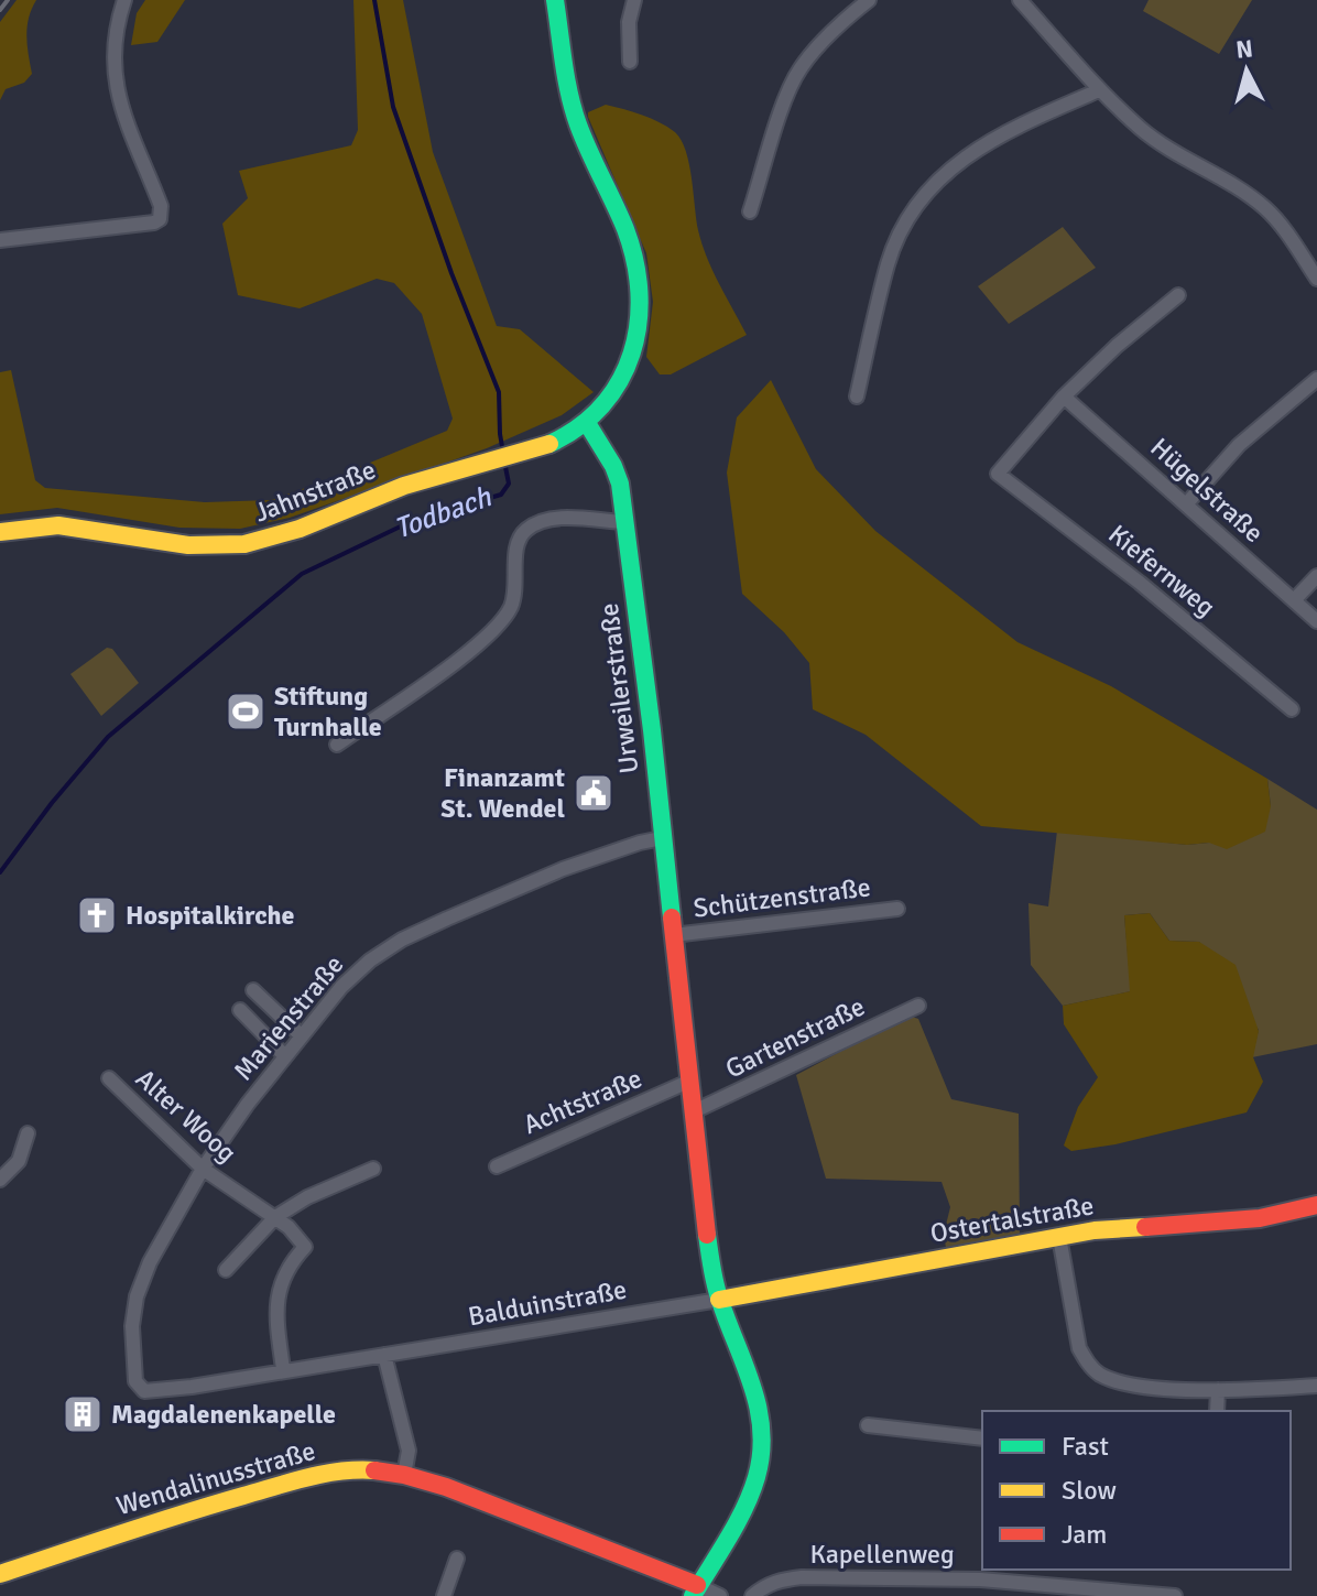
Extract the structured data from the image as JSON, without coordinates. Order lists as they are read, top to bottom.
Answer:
{
  "streets": {
    "main road": [
      "Jahnstraße",
      "Urweilerstraße",
      "Ostertalstraße",
      "Wendalinusstraße"
    ],
    "street": [
      "Hügelstraße",
      "Kiefernweg",
      "Schützenstraße",
      "Marienstraße",
      "Gartenstraße",
      "Achtstraße",
      "Alter Woog",
      "Balduinstraße",
      "Kapellenweg"
    ]
  },
  "crossings": [
    ["Hügelstraße", "Kiefernweg"],
    ["Jahnstraße", "Urweilerstraße"],
    ["Urweilerstraße", "Schützenstraße"],
    ["Urweilerstraße", "Marienstraße"],
    ["Urweilerstraße", "Gartenstraße"],
    ["Urweilerstraße", "Achtstraße"],
    ["Urweilerstraße", "Ostertalstraße"],
    ["Urweilerstraße", "Balduinstraße"],
    ["Urweilerstraße", "Wendalinusstraße"],
    ["Marienstraße", "Alter Woog"],
    ["Marienstraße", "Balduinstraße"],
    ["Alter Woog", "Balduinstraße"],
    ["Ostertalstraße", "Balduinstraße"]
  ],
  "water": ["Todbach"],
  "places": {
    "sports": ["Stiftung Turnhalle"],
    "public building": ["Finanzamt St. Wendel"],
    "church": ["Hospitalkirche"],
    "building": ["Magdalenenkapelle"]
  },
  "legend": ["Fast", "Slow", "Jam"],
  "north": "top"
}
